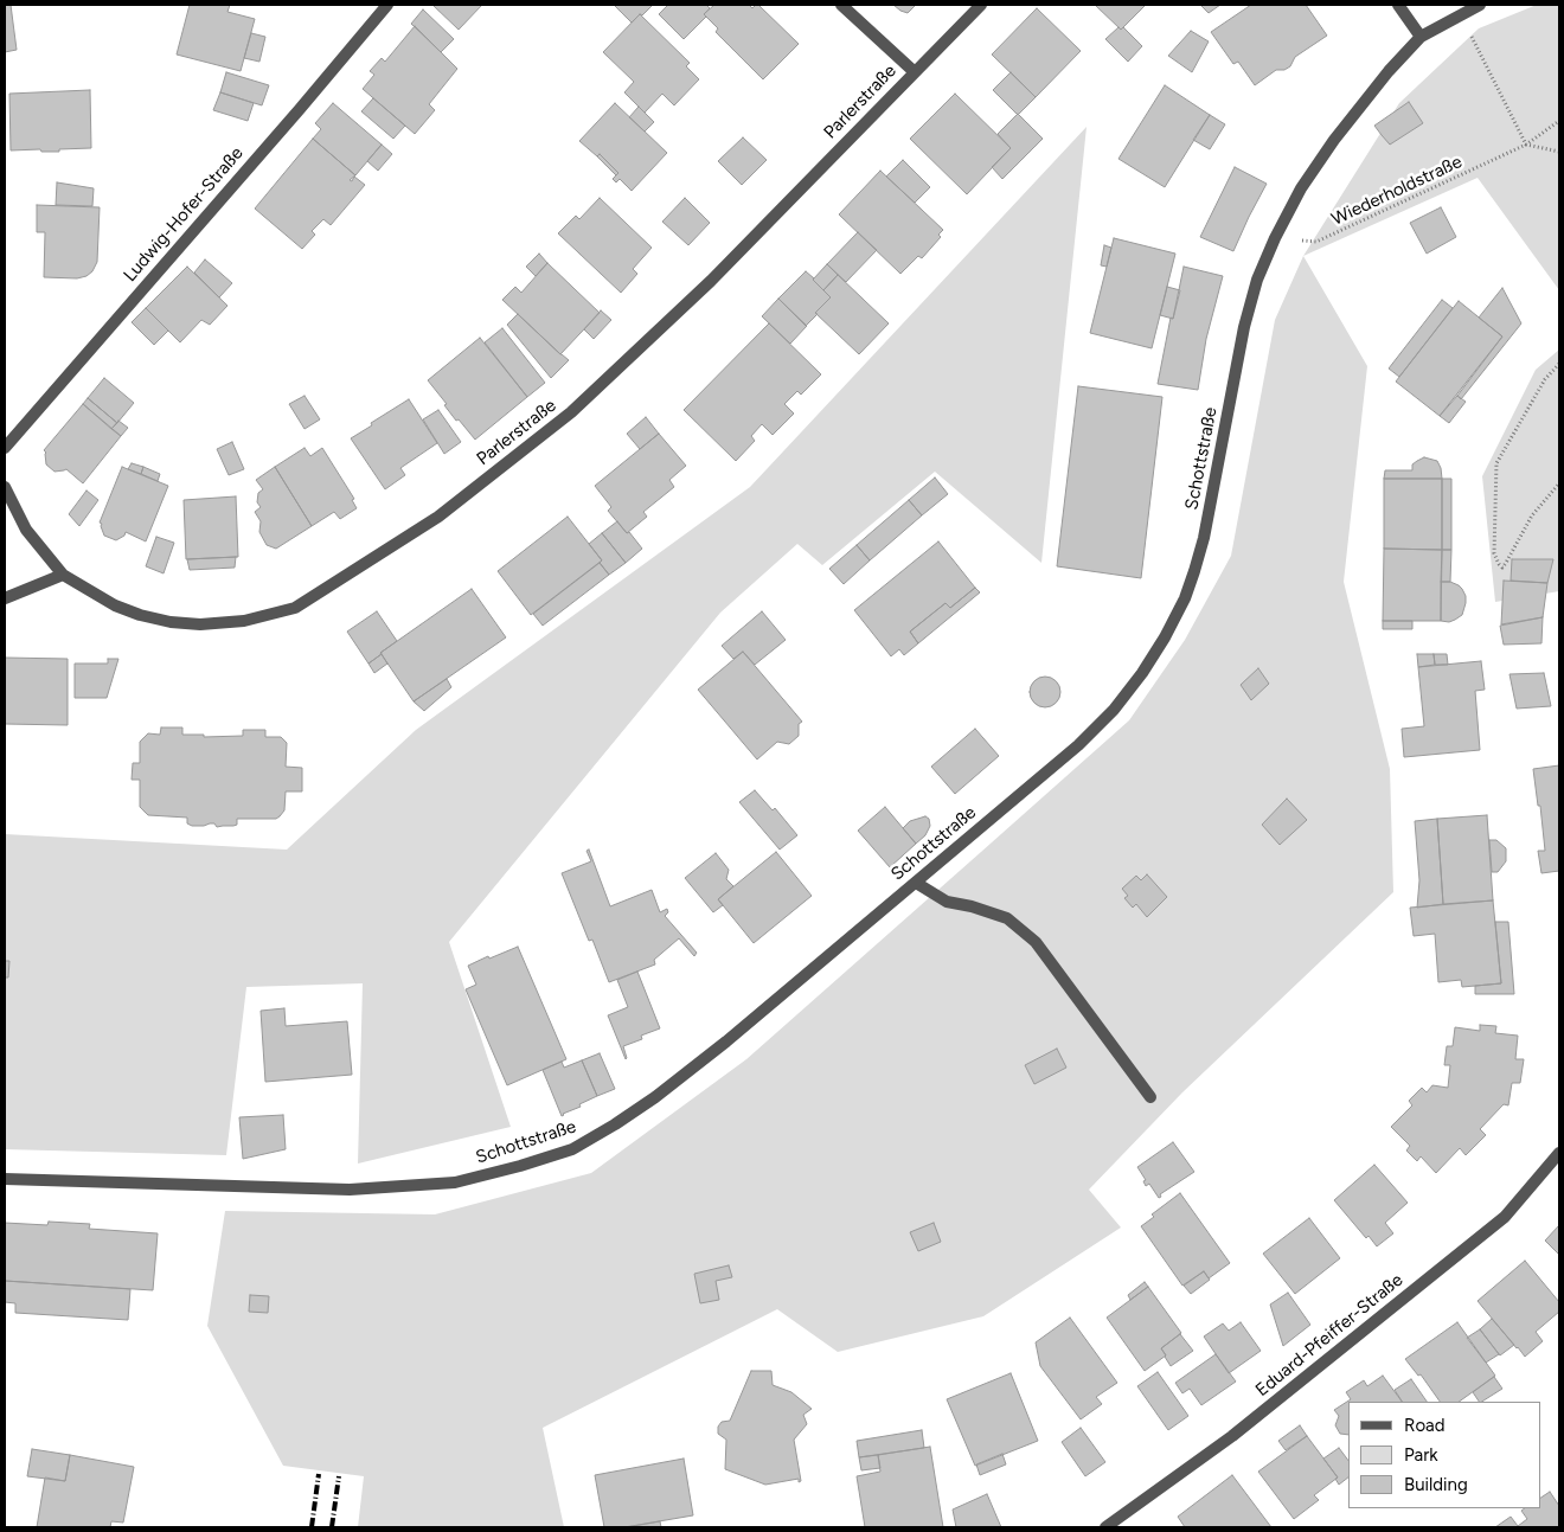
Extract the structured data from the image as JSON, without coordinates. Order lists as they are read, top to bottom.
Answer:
{
  "streets": {
    "street": [
      "Parlerstraße",
      "Ludwig-Hofer-Straße",
      "Schottstraße",
      "Eduard-Pfeiffer-Straße"
    ],
    "path": ["Wiederholdstraße"]
  },
  "crossings": [
    ["Wiederholdstraße", "Schottstraße"]
  ],
  "legend": ["Road", "Park", "Building"]
}
